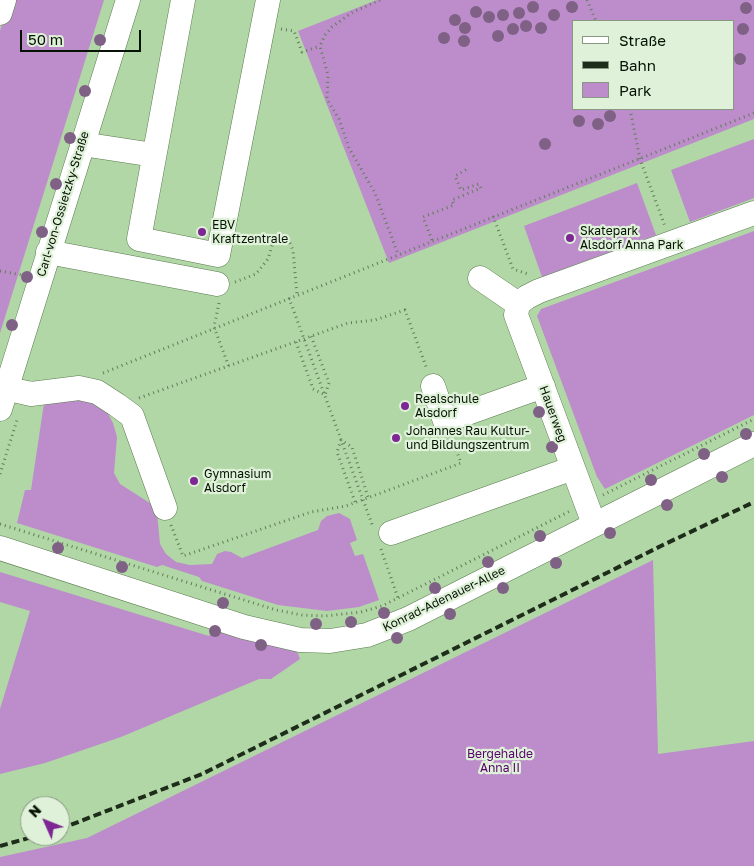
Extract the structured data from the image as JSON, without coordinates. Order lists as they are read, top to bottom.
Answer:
{
  "streets": {
    "street": ["Carl-von-Ossietzky-Straße", "Hauerweg", "Konrad-Adenauer-Allee"]
  },
  "crossings": [
    ["Hauerweg", "Konrad-Adenauer-Allee"]
  ],
  "parks": ["Bergehalde Anna II"],
  "places": [
    "EBV Kraftzentrale",
    "Skatepark Alsdorf Anna Park",
    "Realschule Alsdorf",
    "Johannes Rau Kultur- und Bildungszentrum",
    "Gymnasium Alsdorf"
  ],
  "legend": ["Straße", "Bahn", "Park"],
  "scale_bar": "50 m",
  "north": "top left"
}
